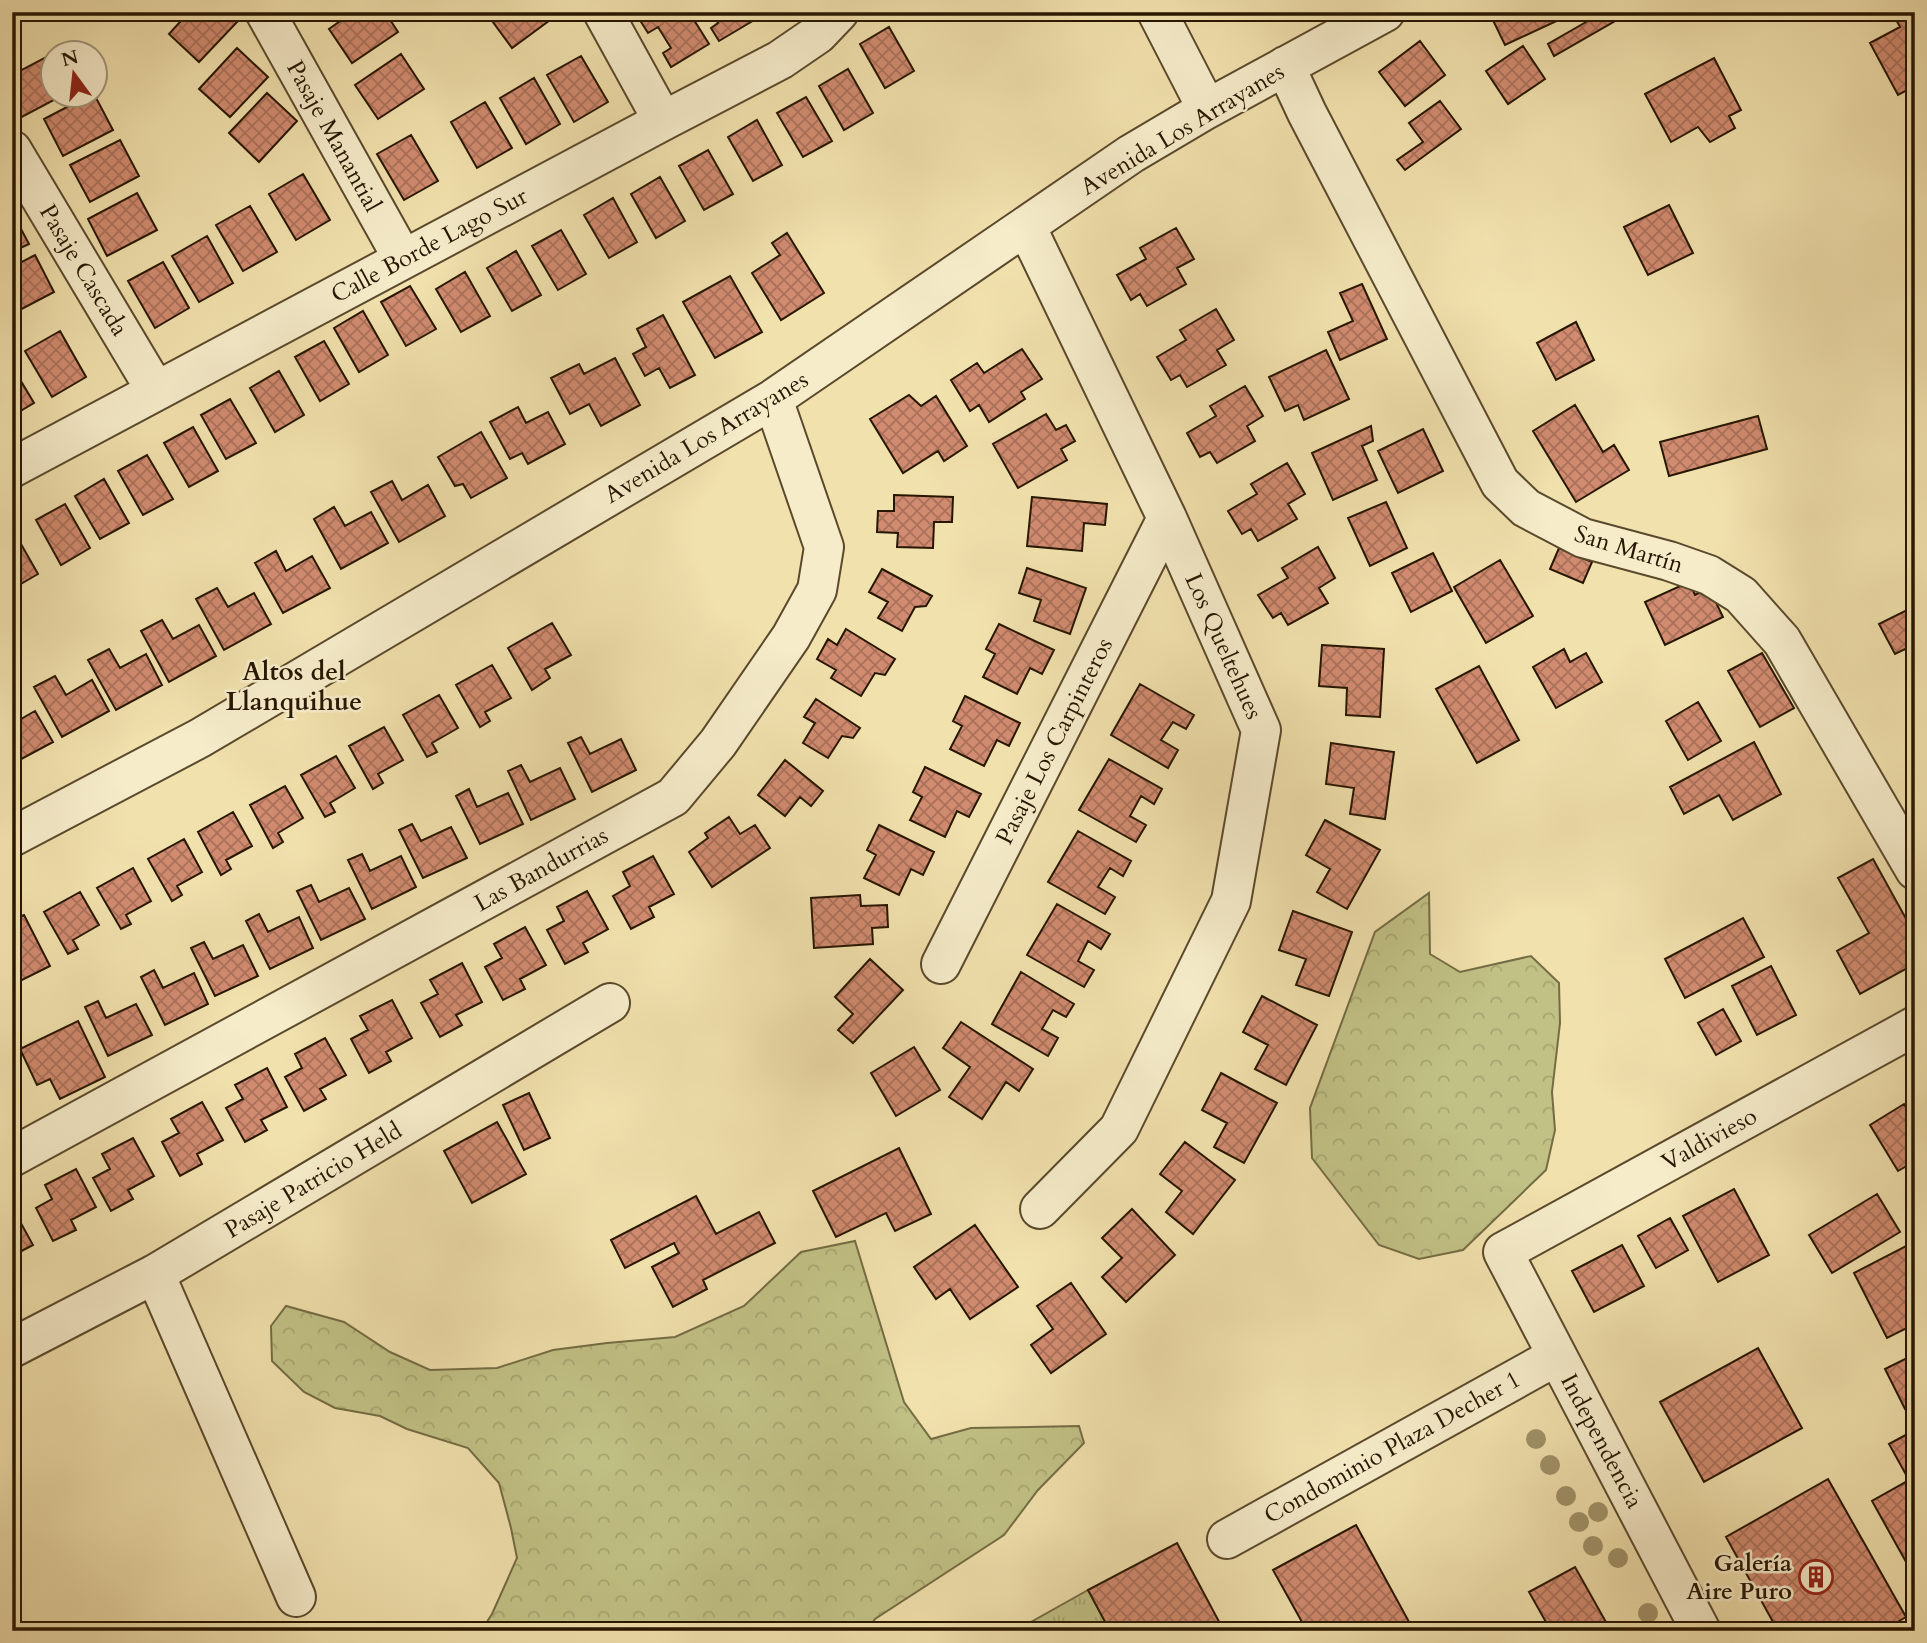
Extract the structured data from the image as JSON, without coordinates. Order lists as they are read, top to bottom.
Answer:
{
  "streets": {
    "street": [
      "Avenida Los Arrayanes",
      "Pasaje Manantial",
      "Calle Borde Lago Sur",
      "Pasaje Cascada",
      "San Martín",
      "Los Queltehues",
      "Pasaje Los Carpinteros",
      "Las Bandurrias",
      "Valdivieso",
      "Pasaje Patricio Held",
      "Independencia",
      "Condominio Plaza Decher 1"
    ]
  },
  "crossings": [
    ["Avenida Los Arrayanes", "San Martín"],
    ["Avenida Los Arrayanes", "Los Queltehues"],
    ["Avenida Los Arrayanes", "Las Bandurrias"],
    ["Pasaje Manantial", "Calle Borde Lago Sur"],
    ["Calle Borde Lago Sur", "Pasaje Cascada"],
    ["Los Queltehues", "Pasaje Los Carpinteros"],
    ["Valdivieso", "Independencia"],
    ["Independencia", "Condominio Plaza Decher 1"]
  ],
  "districts": ["Altos del Llanquihue"],
  "places": {
    "building": ["Galería Aire Puro"]
  },
  "north": "top"
}
